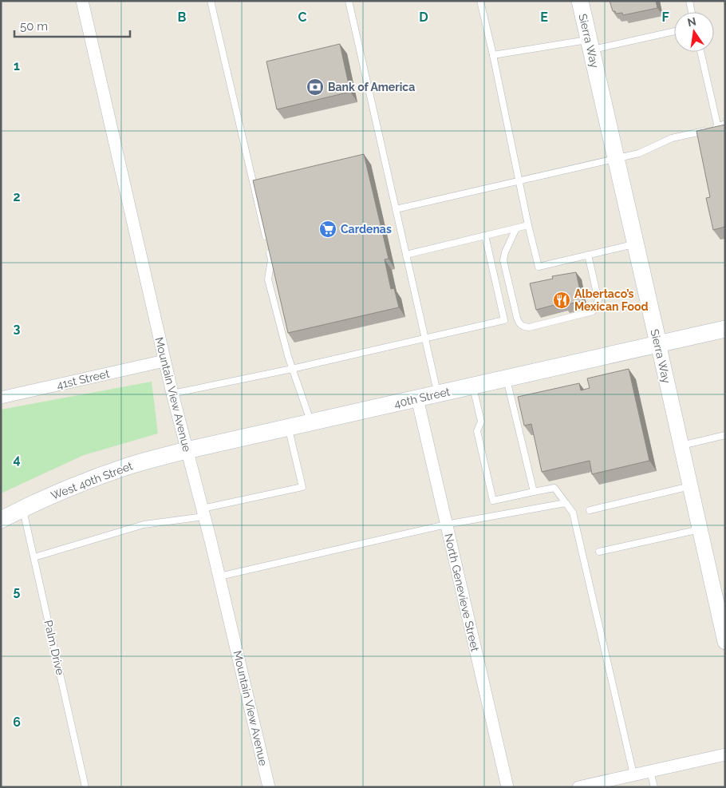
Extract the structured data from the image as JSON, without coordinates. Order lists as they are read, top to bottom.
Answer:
{
  "streets": {
    "main road": ["Sierra Way", "40th Street", "West 40th Street"],
    "street": ["41st Street", "Mountain View Avenue", "North Genevieve Street"],
    "lane": ["Palm Drive"]
  },
  "crossings": [
    ["Sierra Way", "40th Street"],
    ["41st Street", "Mountain View Avenue"],
    ["Mountain View Avenue", "40th Street"],
    ["Mountain View Avenue", "West 40th Street"],
    ["40th Street", "West 40th Street"],
    ["40th Street", "North Genevieve Street"],
    ["West 40th Street", "Palm Drive"]
  ],
  "places": {
    "bank": ["Bank of America"],
    "supermarket": ["Cardenas"],
    "restaurant": ["Albertaco’s Mexican Food"]
  },
  "scale_bar": "50 m",
  "north": "top",
  "grid": {
    "columns": [
      "B",
      "C",
      "D",
      "E",
      "F"
    ],
    "rows": [
      "1",
      "2",
      "3",
      "4",
      "5",
      "6"
    ]
  }
}
